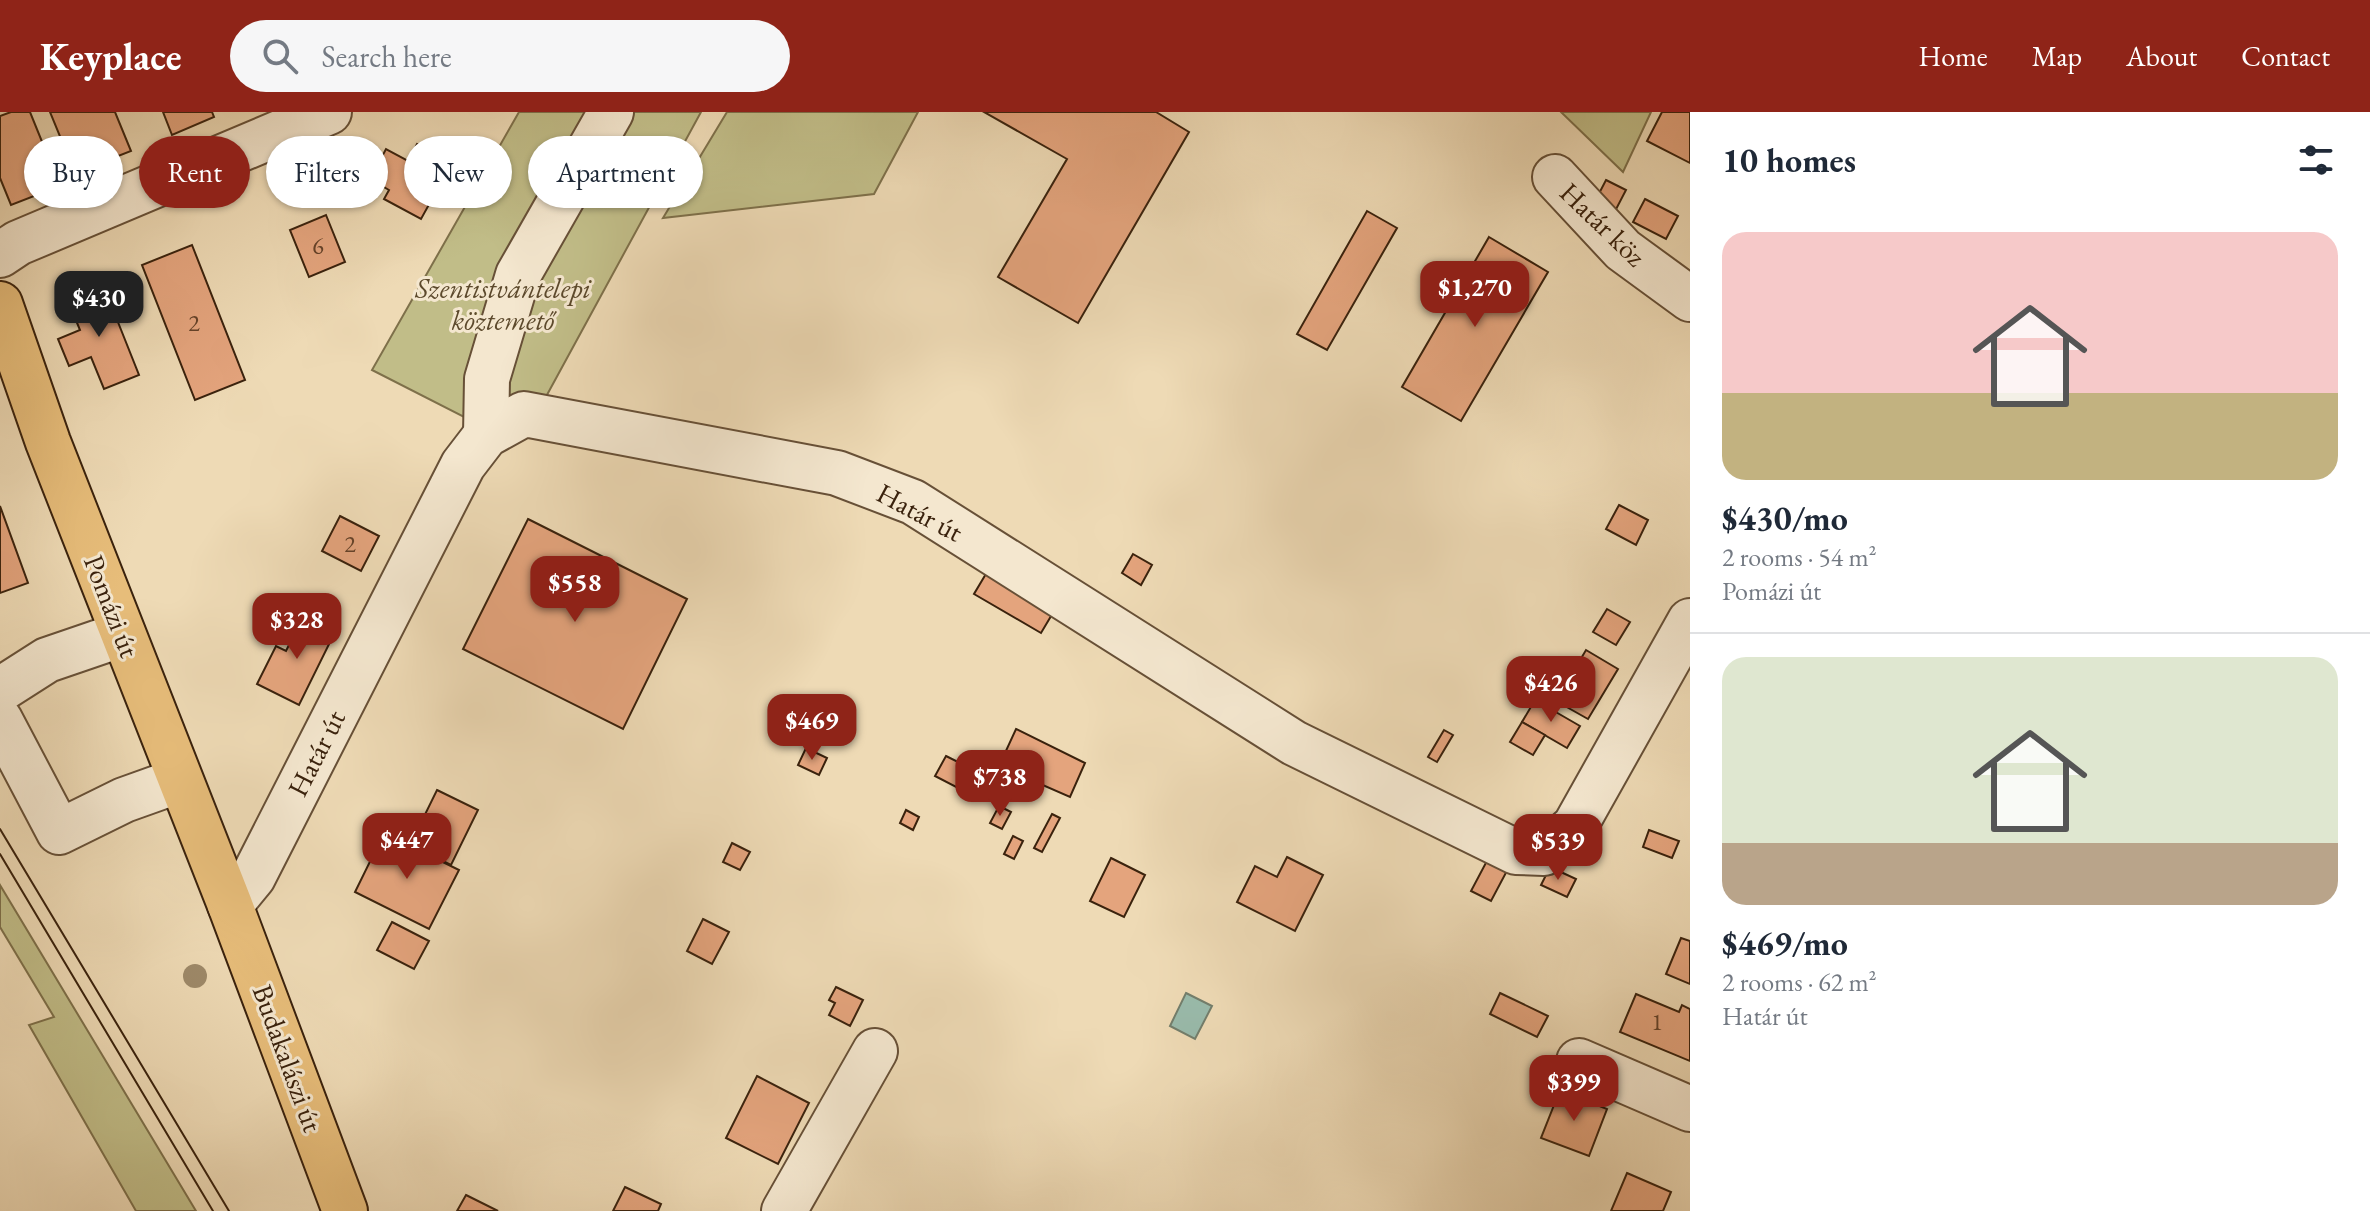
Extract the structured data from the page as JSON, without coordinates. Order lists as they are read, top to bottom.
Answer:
{
  "streets": {
    "main road": ["Pomázi út", "Budakalászi út"],
    "street": ["Határ köz", "Határ út"]
  },
  "crossings": [
    ["Határ út", "Pomázi út"],
    ["Határ út", "Budakalászi út"],
    ["Pomázi út", "Budakalászi út"]
  ],
  "parks": ["Szentistvántelepi köztemető"],
  "house_numbers": [
    "6",
    "2",
    "2",
    "1"
  ],
  "page": {
    "header": "Keyplace",
    "search": "Search here",
    "nav": [
      "Home",
      "Map",
      "About",
      "Contact"
    ],
    "heading": "10 homes",
    "chip": [
      "Buy",
      "Rent",
      "Filters",
      "New",
      "Apartment"
    ],
    "list": [
      {
        "name": "$430/mo",
        "note": "2 rooms · 54 m² · Pomázi út"
      },
      {
        "name": "$469/mo",
        "note": "2 rooms · 62 m² · Határ út"
      }
    ],
    "price": [
      "$1,270",
      "$430",
      "$558",
      "$328",
      "$426",
      "$469",
      "$738",
      "$447",
      "$539",
      "$399"
    ]
  }
}
